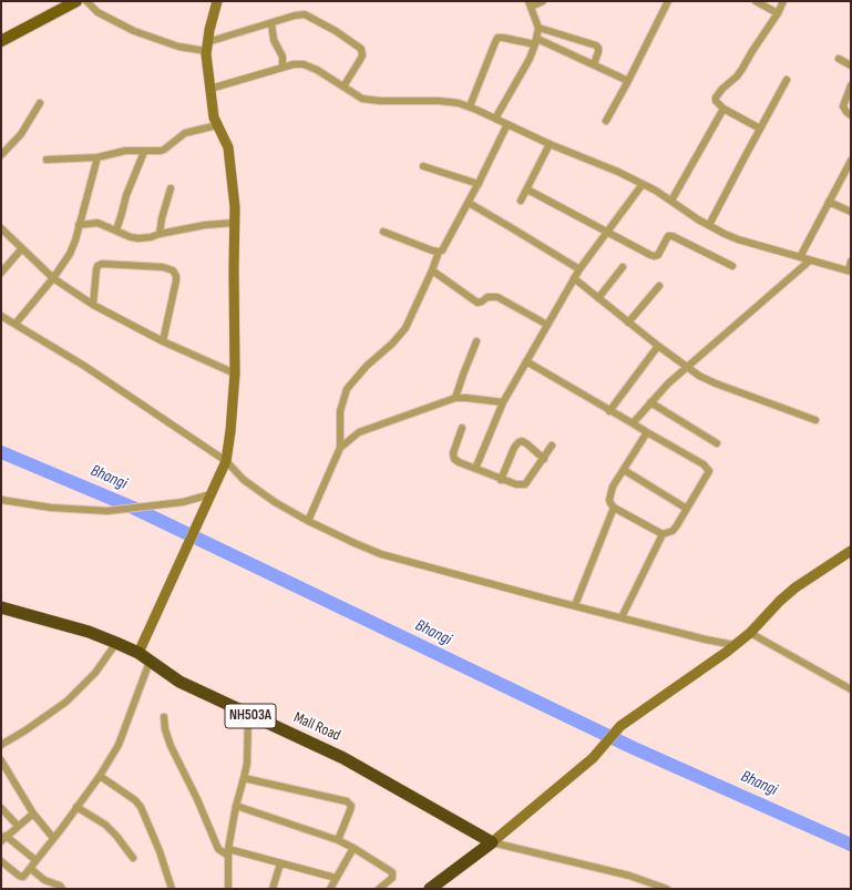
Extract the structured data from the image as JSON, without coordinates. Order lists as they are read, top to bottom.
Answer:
{
  "streets": {
    "highway": ["NH503A", "Mall Road"]
  },
  "water": ["Bhangi"]
}
